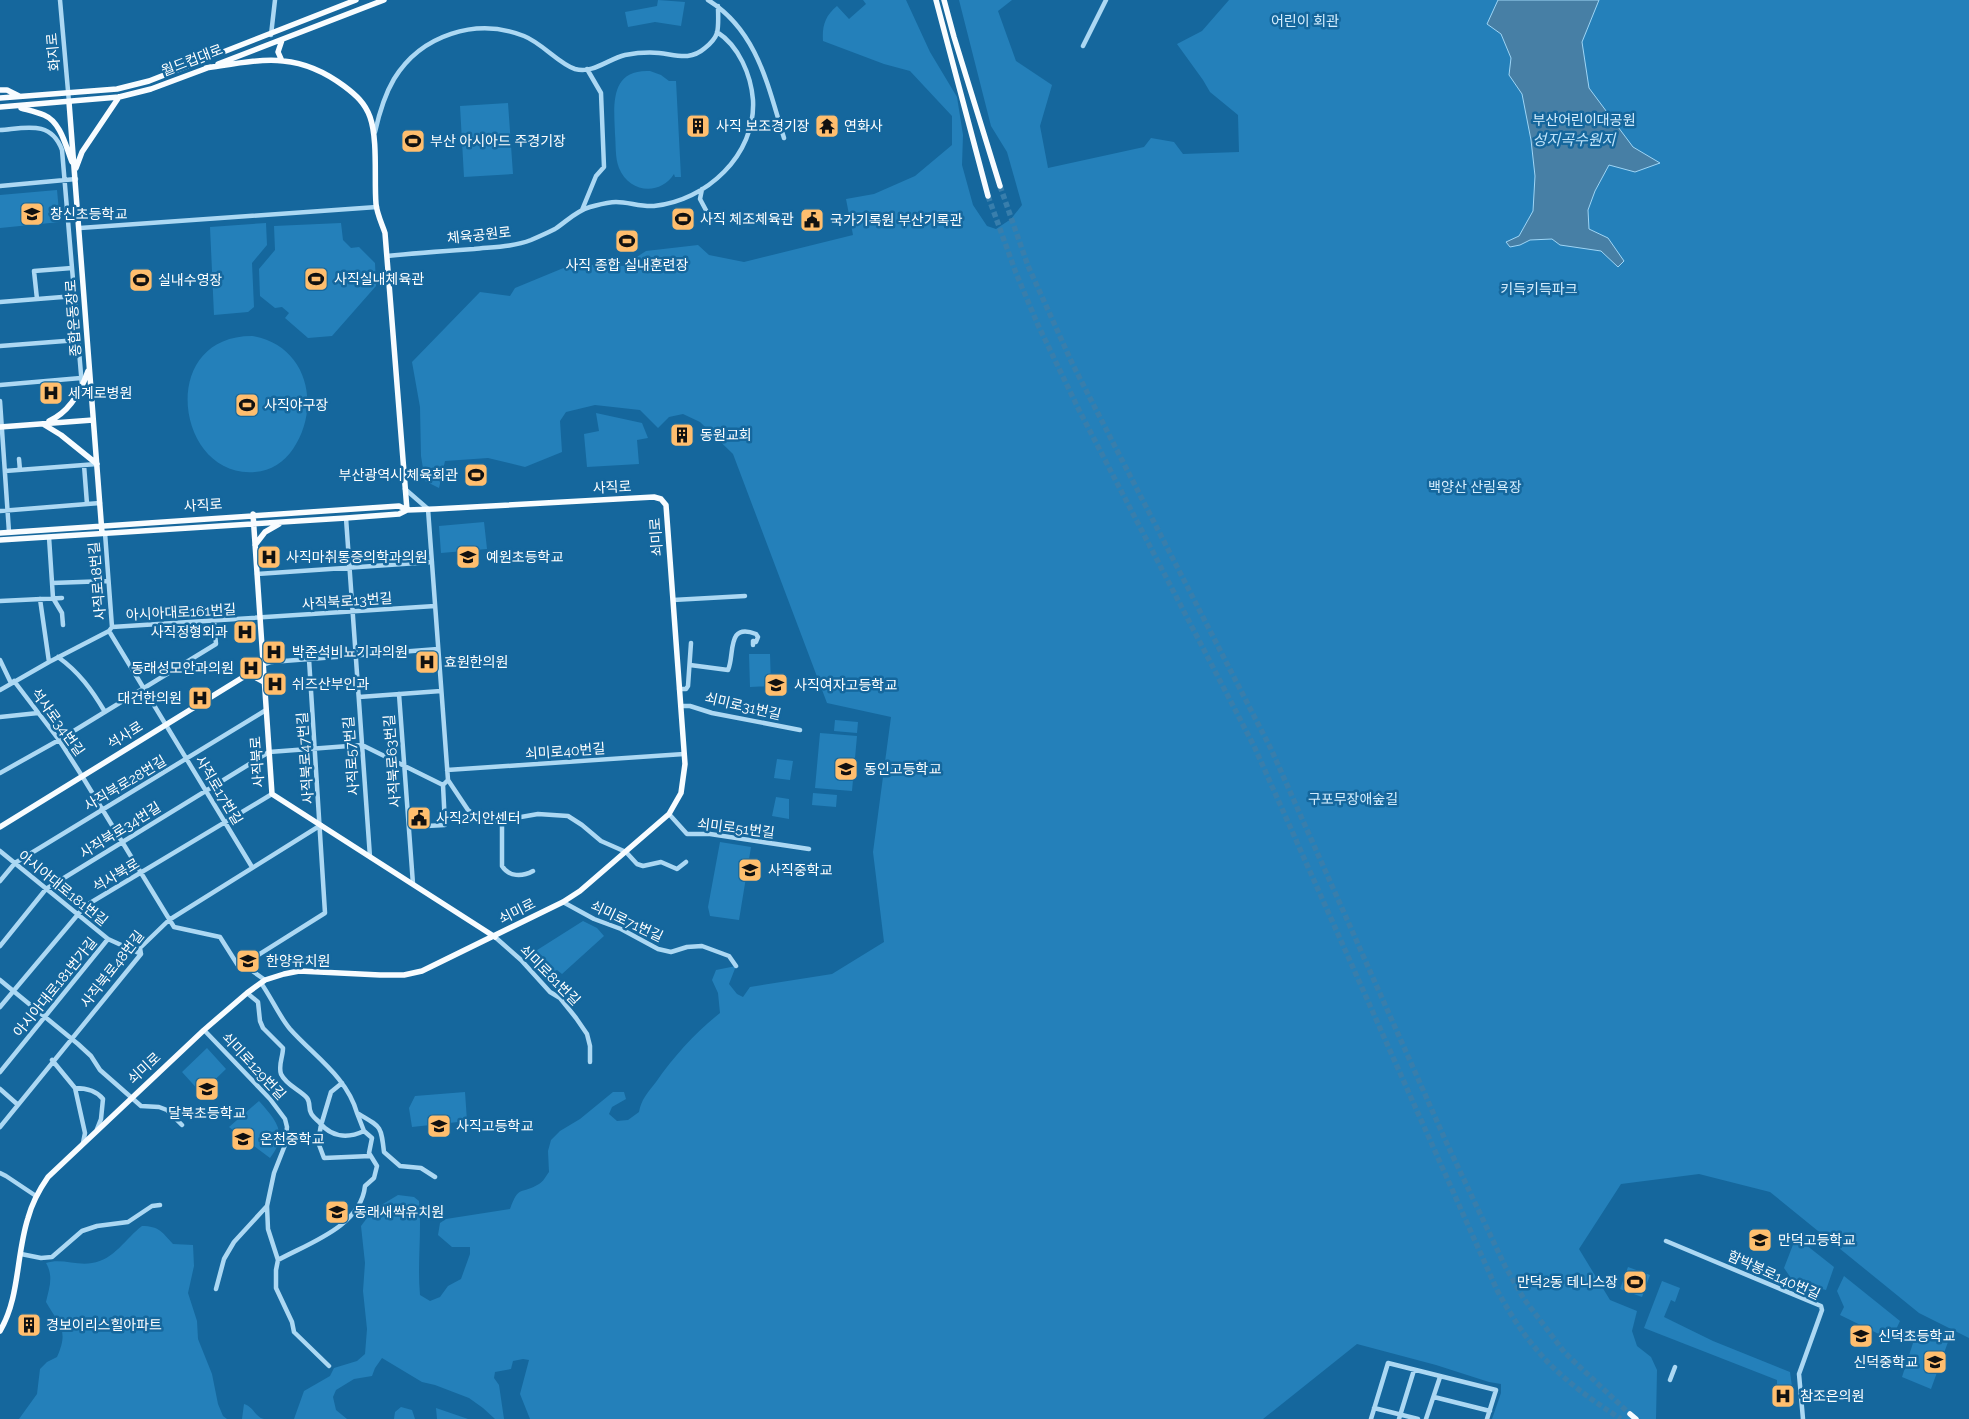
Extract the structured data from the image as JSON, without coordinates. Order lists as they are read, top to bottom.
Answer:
{
  "streets": {
    "main road": [
      "월드컵대로",
      "종합운동장로",
      "사직로",
      "쇠미로",
      "석사로",
      "사직북로"
    ],
    "street": [
      "화지로",
      "체육공원로",
      "사직로18번길",
      "사직북로13번길",
      "아시아대로161번길",
      "쇠미로31번길",
      "석사로34번길",
      "쇠미로40번길",
      "사직로57번길",
      "사직북로47번길",
      "사직북로63번길",
      "사직북로28번길",
      "사직로17번길",
      "쇠미로51번길",
      "사직북로34번길",
      "석사북로",
      "아시아대로181번길",
      "쇠미로71번길",
      "사직북로48번길",
      "쇠미로81번길",
      "아시아대로181번가길",
      "쇠미로129번길",
      "함박봉로140번길"
    ]
  },
  "crossings": [
    ["화지로", "월드컵대로"],
    ["화지로", "종합운동장로"],
    ["월드컵대로", "종합운동장로"],
    ["종합운동장로", "사직로"],
    ["종합운동장로", "사직로18번길"],
    ["사직로", "쇠미로"],
    ["사직로", "사직로18번길"],
    ["사직로", "사직로57번길"],
    ["사직로", "사직북로"],
    ["쇠미로", "쇠미로31번길"],
    ["쇠미로", "쇠미로40번길"],
    ["쇠미로", "사직북로"],
    ["쇠미로", "쇠미로51번길"],
    ["쇠미로", "쇠미로71번길"],
    ["쇠미로", "쇠미로81번길"],
    ["쇠미로", "쇠미로129번길"],
    ["사직로18번길", "아시아대로161번길"],
    ["사직로18번길", "석사로"],
    ["사직로18번길", "사직로17번길"],
    ["사직북로13번길", "아시아대로161번길"],
    ["사직북로13번길", "사직로57번길"],
    ["사직북로13번길", "사직북로"],
    ["아시아대로161번길", "석사로34번길"],
    ["아시아대로161번길", "사직북로"],
    ["석사로34번길", "석사로"],
    ["석사로34번길", "사직북로28번길"],
    ["석사로34번길", "사직북로34번길"],
    ["석사로34번길", "석사북로"],
    ["석사로34번길", "사직북로48번길"],
    ["석사로", "사직북로"],
    ["석사로", "사직로17번길"],
    ["사직로57번길", "사직북로"],
    ["사직북로47번길", "사직북로"],
    ["사직북로47번길", "사직북로48번길"],
    ["사직북로63번길", "사직북로"],
    ["사직북로", "사직북로28번길"],
    ["사직북로", "사직북로34번길"],
    ["사직북로", "석사북로"],
    ["사직북로", "사직북로48번길"],
    ["사직북로", "쇠미로81번길"],
    ["사직북로28번길", "사직로17번길"],
    ["사직북로28번길", "아시아대로181번길"],
    ["사직로17번길", "사직북로34번길"],
    ["사직로17번길", "석사북로"],
    ["사직로17번길", "사직북로48번길"],
    ["사직북로34번길", "아시아대로181번길"],
    ["석사북로", "아시아대로181번길"],
    ["아시아대로181번길", "사직북로48번길"],
    ["아시아대로181번길", "아시아대로181번가길"]
  ],
  "water": ["성지곡수원지"],
  "parks": [
    "어린이 회관",
    "부산어린이대공원",
    "키득키득파크",
    "백양산 산림욕장",
    "구포무장애숲길"
  ],
  "places": {
    "building": ["사직 보조경기장", "동원교회", "경보이리스힐아파트"],
    "temple": ["연화사"],
    "sports": [
      "부산 아시아드 주경기장",
      "사직 체조체육관",
      "사직 종합 실내훈련장",
      "사직실내체육관",
      "실내수영장",
      "사직야구장",
      "부산광역시 체육회관",
      "만덕2동 테니스장"
    ],
    "school or university": [
      "창신초등학교",
      "예원초등학교",
      "사직여자고등학교",
      "동인고등학교",
      "사직중학교",
      "한양유치원",
      "달북초등학교",
      "사직고등학교",
      "온천중학교",
      "동래새싹유치원",
      "만덕고등학교",
      "신덕초등학교",
      "신덕중학교"
    ],
    "public building": ["국가기록원 부산기록관", "사직2치안센터"],
    "hospital": [
      "세계로병원",
      "사직마취통증의학과의원",
      "사직정형외과",
      "박준석비뇨기과의원",
      "효원한의원",
      "동래성모안과의원",
      "쉬즈산부인과",
      "대건한의원",
      "참조은의원"
    ]
  }
}
